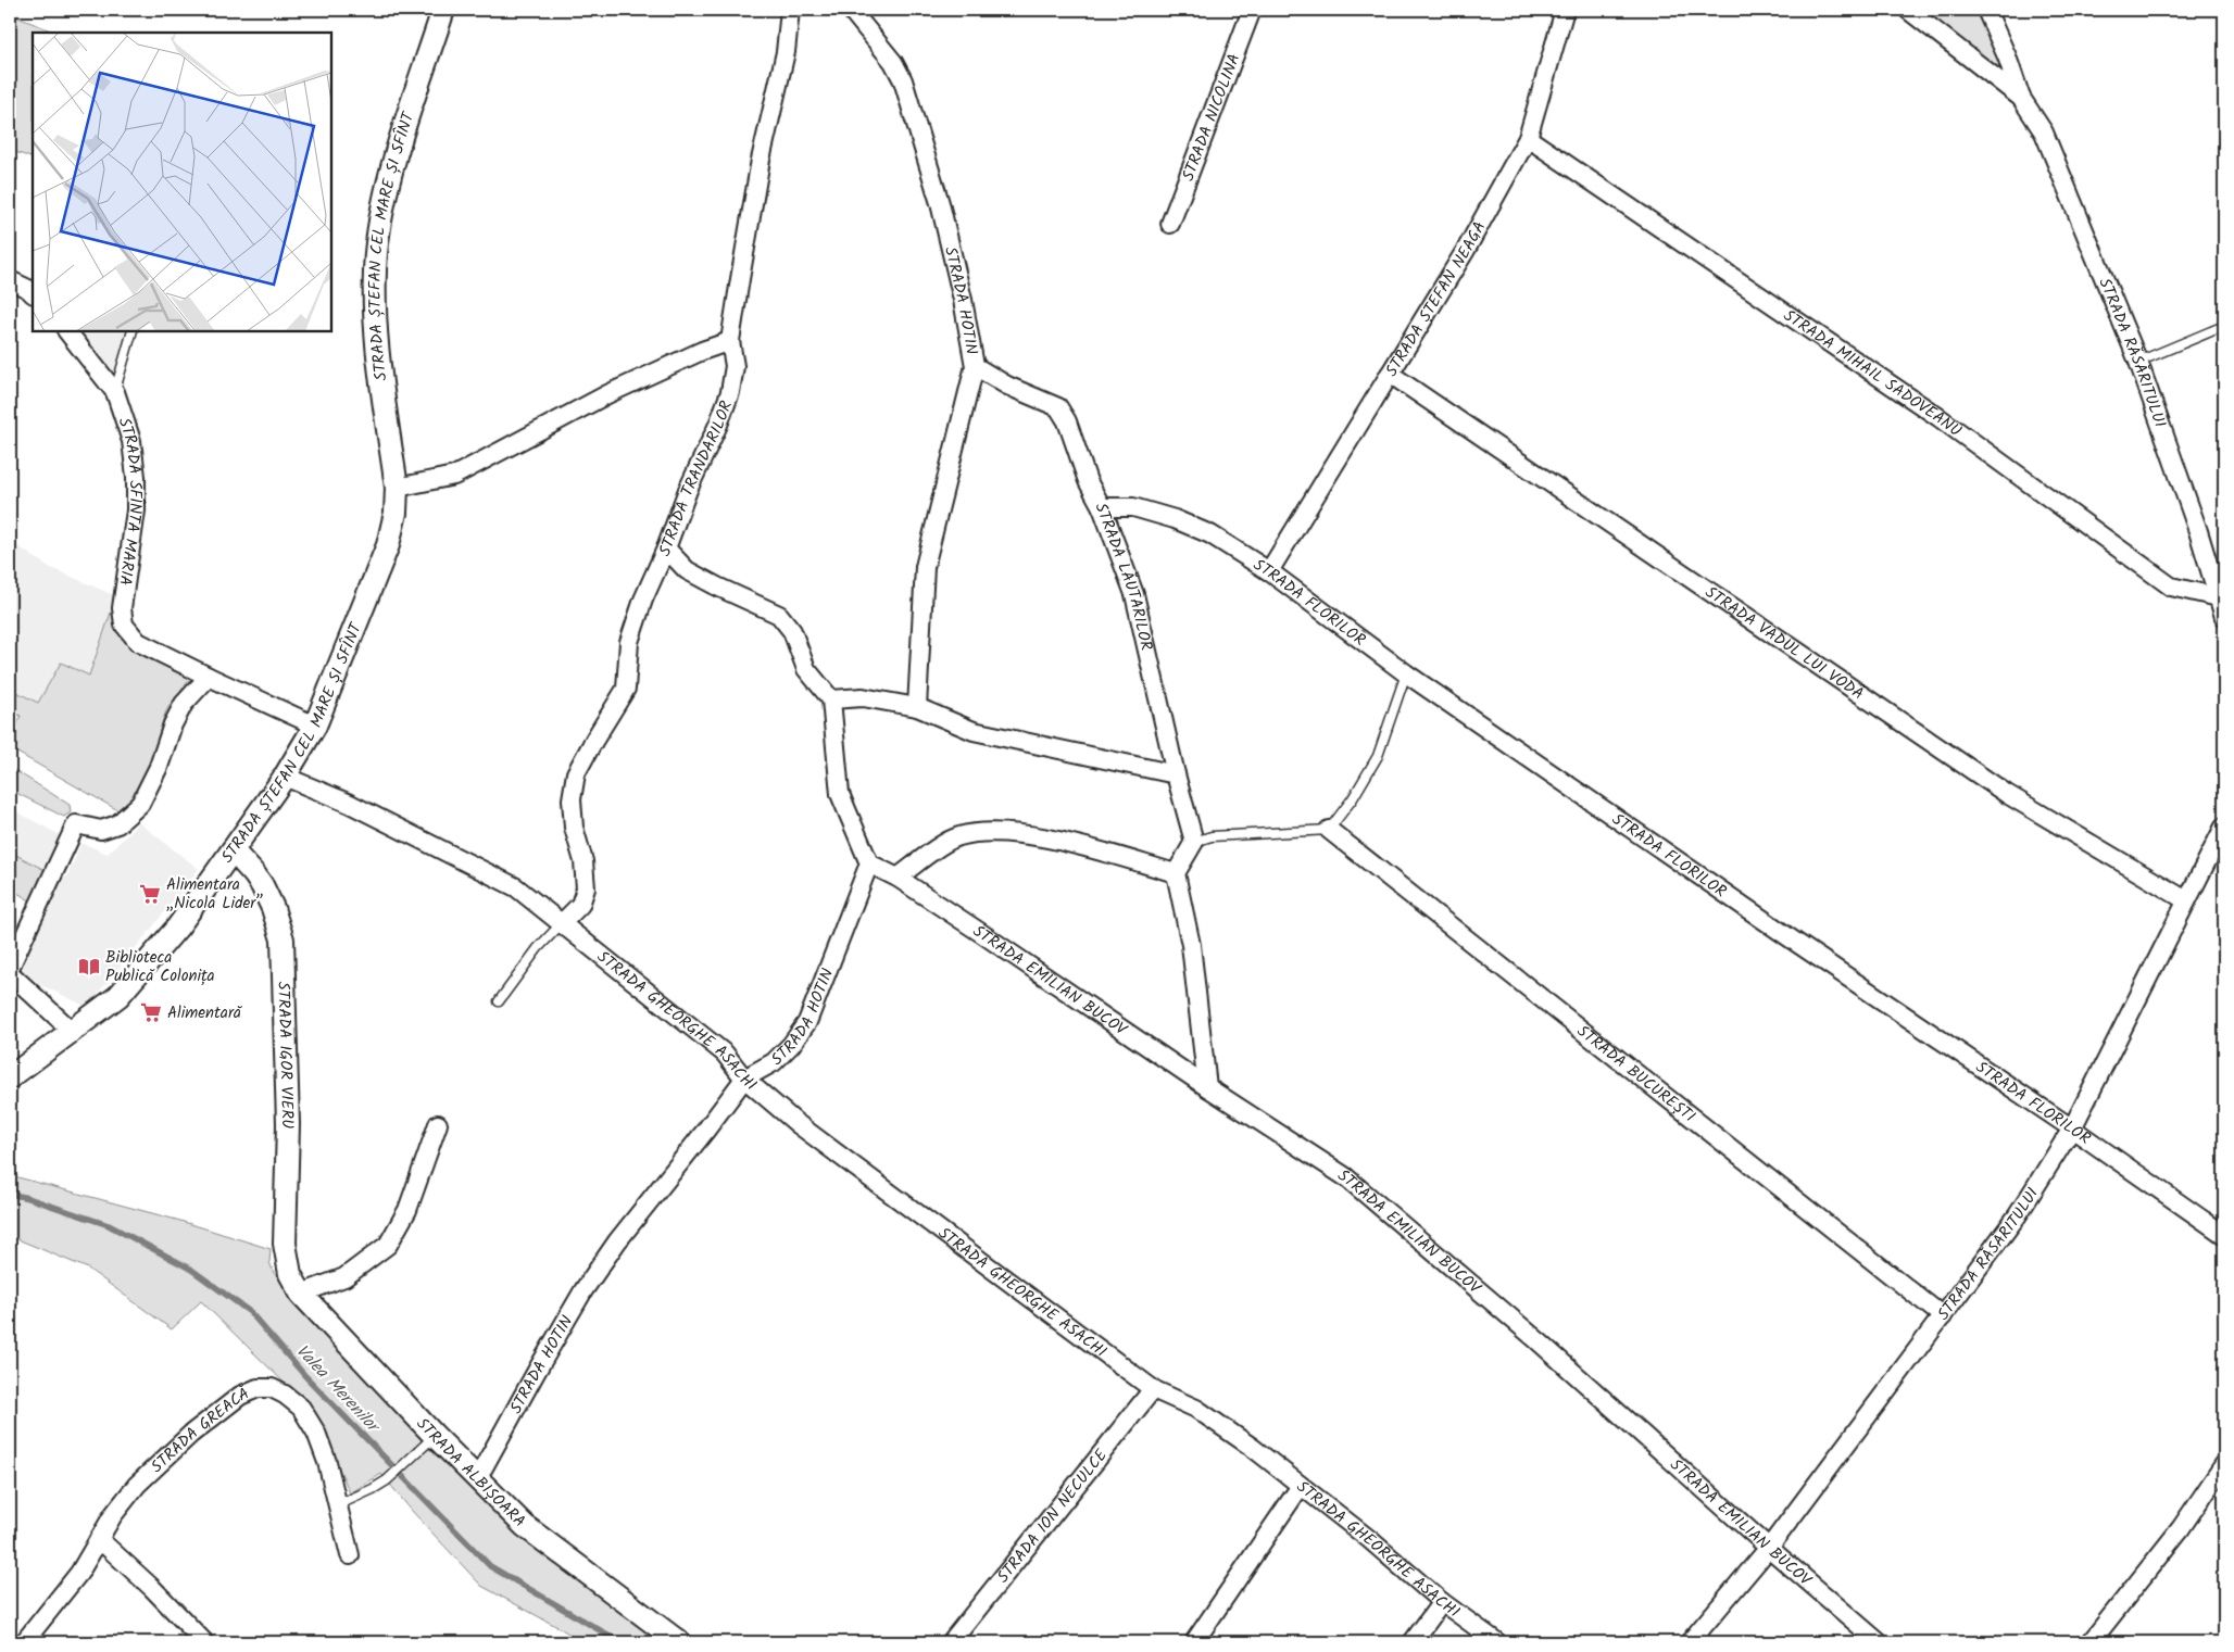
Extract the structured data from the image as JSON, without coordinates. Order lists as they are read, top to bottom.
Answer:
{
  "streets": {
    "street": [
      "STRADA NICOLINA",
      "STRADA ȘTEFAN CEL MARE ȘI SFÎNT",
      "STRADA ȘTEFAN NEAGA",
      "STRADA HOTIN",
      "STRADA RĂSĂRITULUI",
      "STRADA MIHAIL SADOVEANU",
      "STRADA TRANDARILOR",
      "STRADA SFÎNTA MARIA",
      "STRADA LĂUTARILOR",
      "STRADA FLORILOR",
      "STRADA VADUL LUI VODĂ",
      "STRADA EMILIAN BUCOV",
      "STRADA GHEORGHE ASACHI",
      "STRADA IGOR VIERU",
      "STRADA BUCUREȘTI",
      "STRADA GREACĂ",
      "STRADA ALBIȘOARA",
      "STRADA ION NECULCE"
    ]
  },
  "crossings": [
    ["STRADA ȘTEFAN CEL MARE ȘI SFÎNT", "STRADA SFÎNTA MARIA"],
    ["STRADA ȘTEFAN CEL MARE ȘI SFÎNT", "STRADA GHEORGHE ASACHI"],
    ["STRADA ȘTEFAN CEL MARE ȘI SFÎNT", "STRADA IGOR VIERU"],
    ["STRADA ȘTEFAN NEAGA", "STRADA MIHAIL SADOVEANU"],
    ["STRADA ȘTEFAN NEAGA", "STRADA FLORILOR"],
    ["STRADA ȘTEFAN NEAGA", "STRADA VADUL LUI VODĂ"],
    ["STRADA HOTIN", "STRADA LĂUTARILOR"],
    ["STRADA HOTIN", "STRADA EMILIAN BUCOV"],
    ["STRADA HOTIN", "STRADA GHEORGHE ASACHI"],
    ["STRADA HOTIN", "STRADA ALBIȘOARA"],
    ["STRADA RĂSĂRITULUI", "STRADA MIHAIL SADOVEANU"],
    ["STRADA RĂSĂRITULUI", "STRADA FLORILOR"],
    ["STRADA RĂSĂRITULUI", "STRADA VADUL LUI VODĂ"],
    ["STRADA RĂSĂRITULUI", "STRADA EMILIAN BUCOV"],
    ["STRADA RĂSĂRITULUI", "STRADA BUCUREȘTI"],
    ["STRADA TRANDARILOR", "STRADA GHEORGHE ASACHI"],
    ["STRADA LĂUTARILOR", "STRADA FLORILOR"],
    ["STRADA GHEORGHE ASACHI", "STRADA ION NECULCE"],
    ["STRADA IGOR VIERU", "STRADA ALBIȘOARA"]
  ],
  "water": ["Valea Merenilor"],
  "places": {
    "supermarket": ["Alimentara „Nicola Lider”", "Alimentară"],
    "library": ["Biblioteca Publică Colonița"]
  }
}
